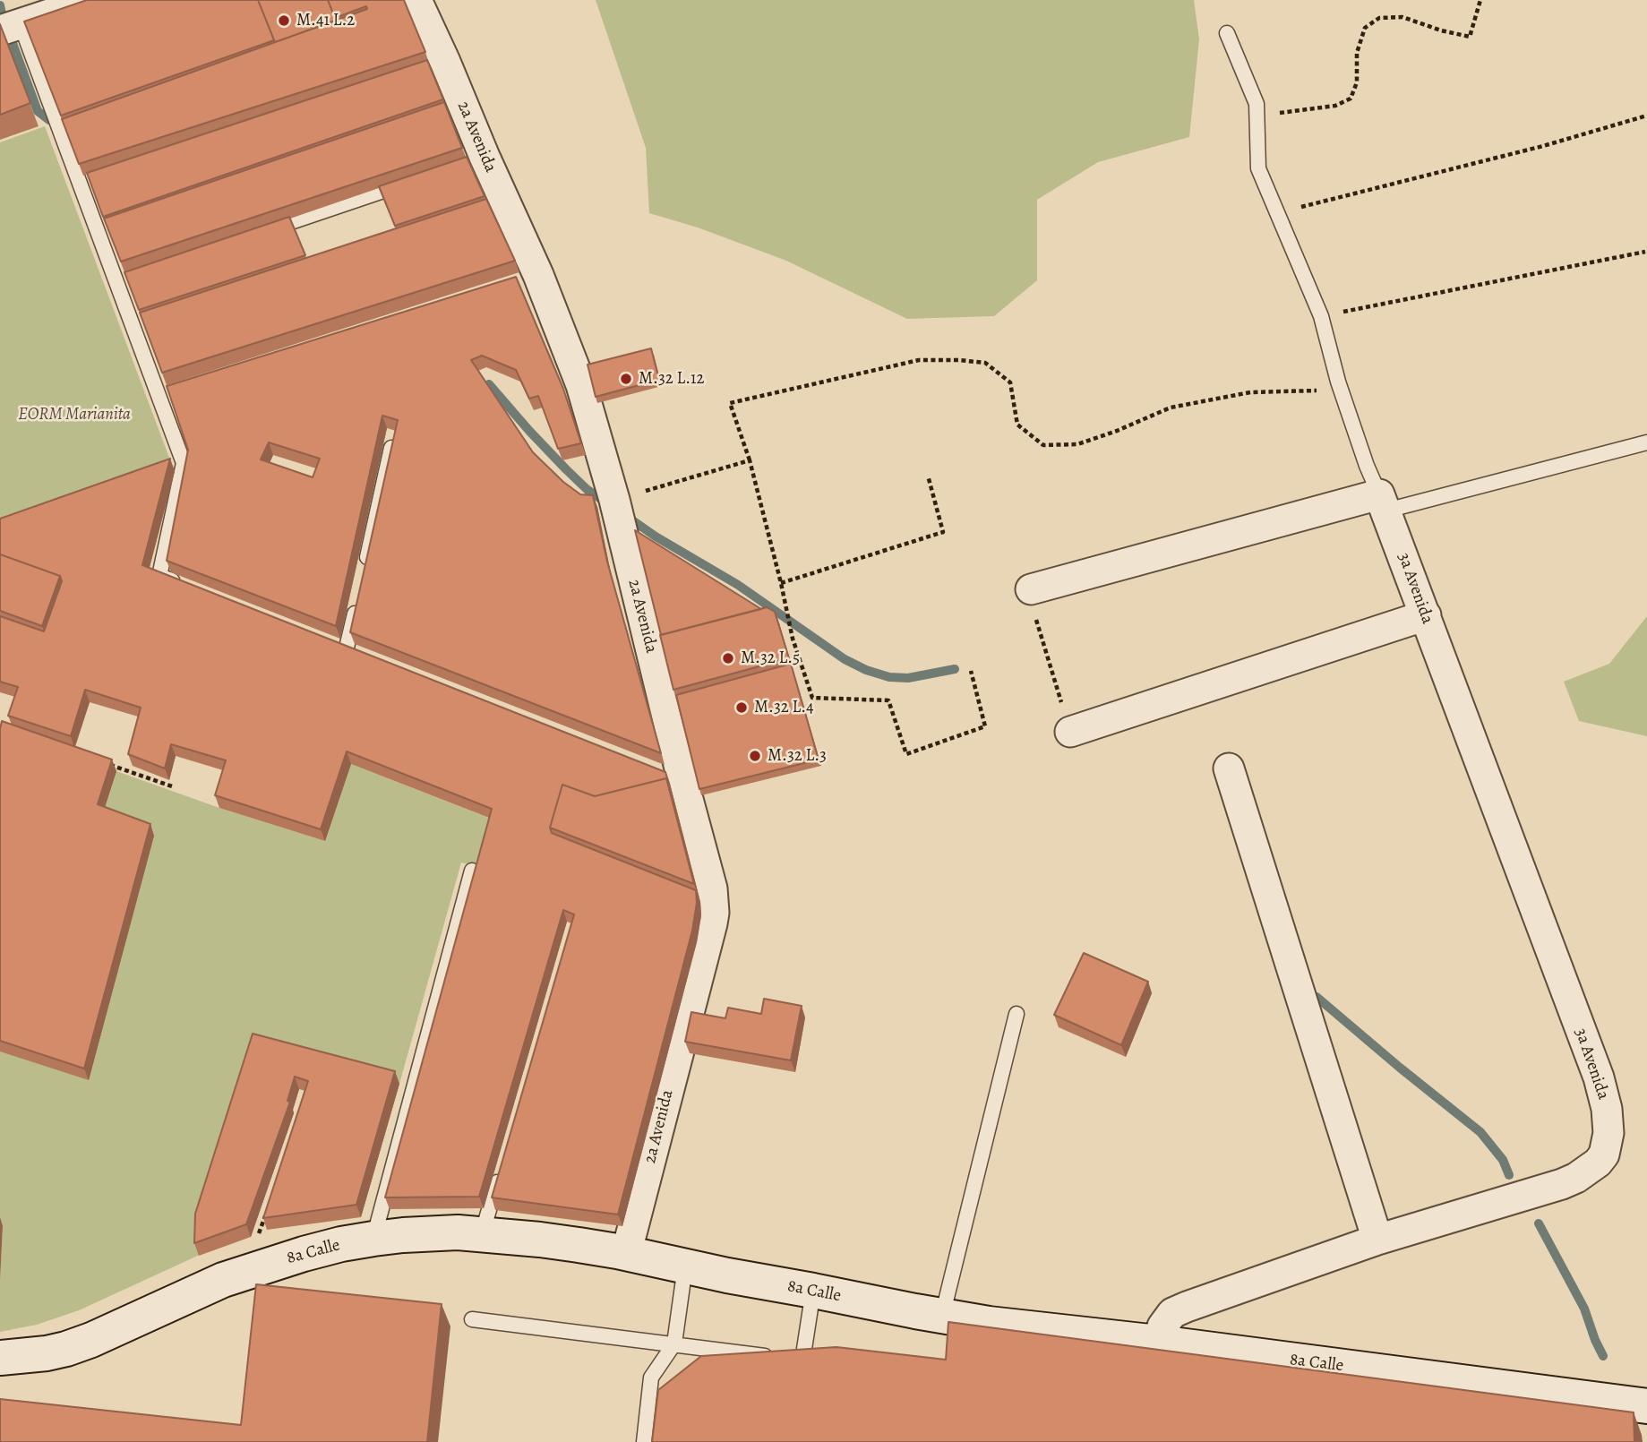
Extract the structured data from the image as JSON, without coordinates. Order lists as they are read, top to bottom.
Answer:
{
  "streets": {
    "main road": ["8a Calle"],
    "street": ["2a Avenida", "3a Avenida"]
  },
  "crossings": [
    ["2a Avenida", "8a Calle"]
  ],
  "parks": ["EORM Marianita"],
  "places": [
    "M.41 L.2",
    "M.32 L.12",
    "M.32 L.5",
    "M.32 L.4",
    "M.32 L.3"
  ]
}
